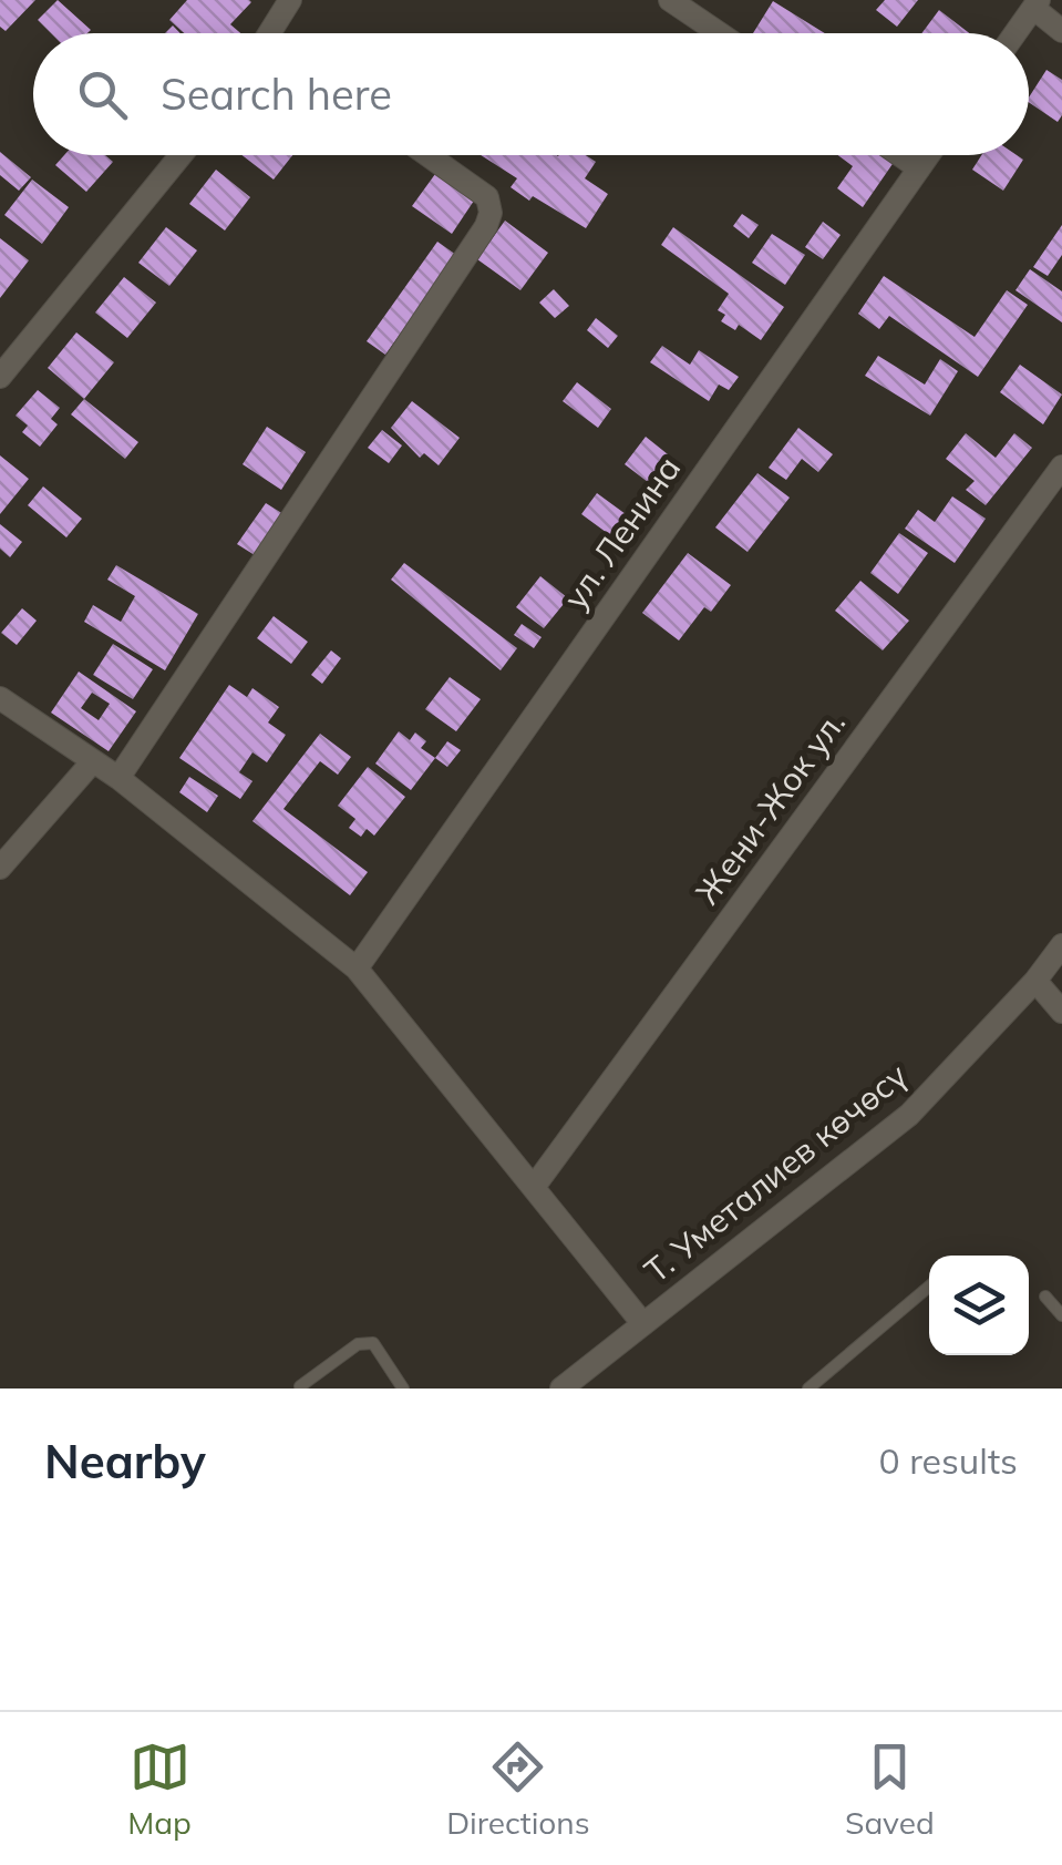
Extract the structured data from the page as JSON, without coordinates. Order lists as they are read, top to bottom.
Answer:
{
  "streets": {
    "street": ["ул. Ленина", "Жени-Жок ул.", "Т. Уметалиев көчөсү"]
  },
  "page": {
    "search": "Search here",
    "heading": ["Nearby", "0 results"],
    "nav": ["Map", "Directions", "Saved"]
  }
}
